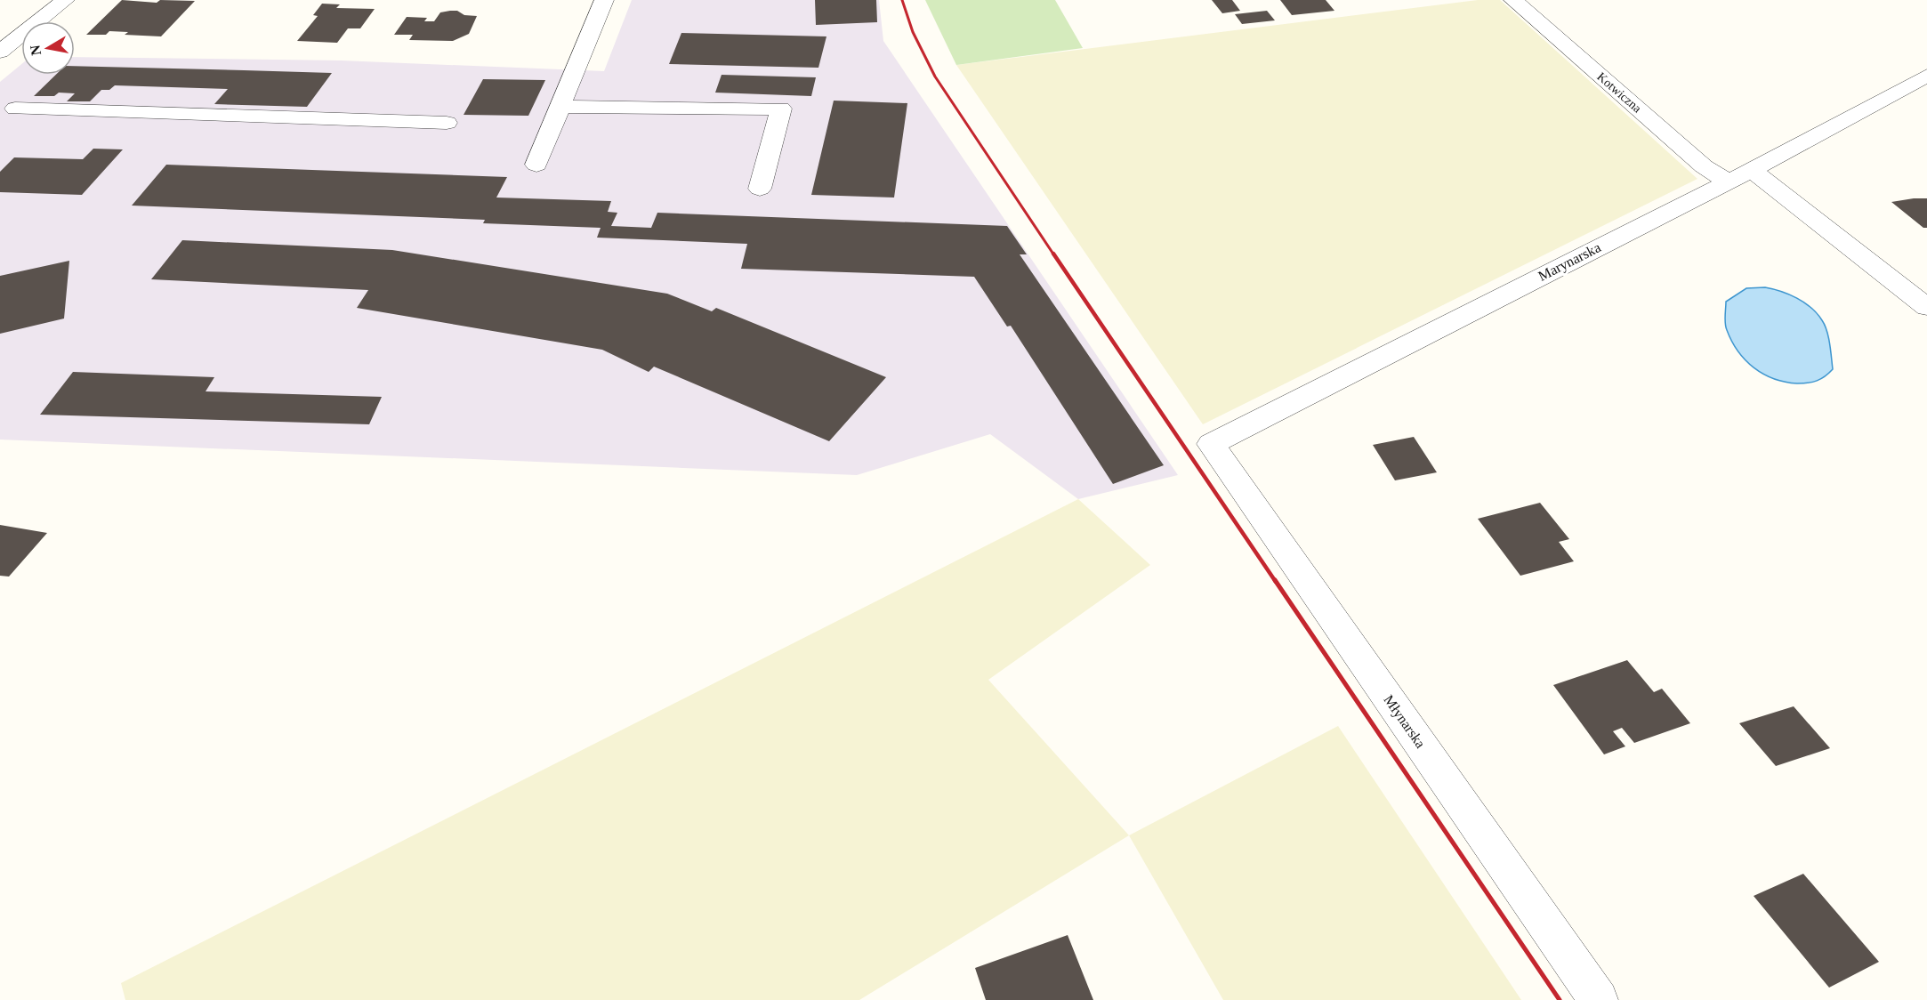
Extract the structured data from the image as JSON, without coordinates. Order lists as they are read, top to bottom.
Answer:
{
  "streets": {
    "street": ["Kotwiczna", "Marynarska", "Młynarska"]
  },
  "crossings": [
    ["Kotwiczna", "Marynarska"],
    ["Marynarska", "Młynarska"]
  ],
  "north": "left"
}
